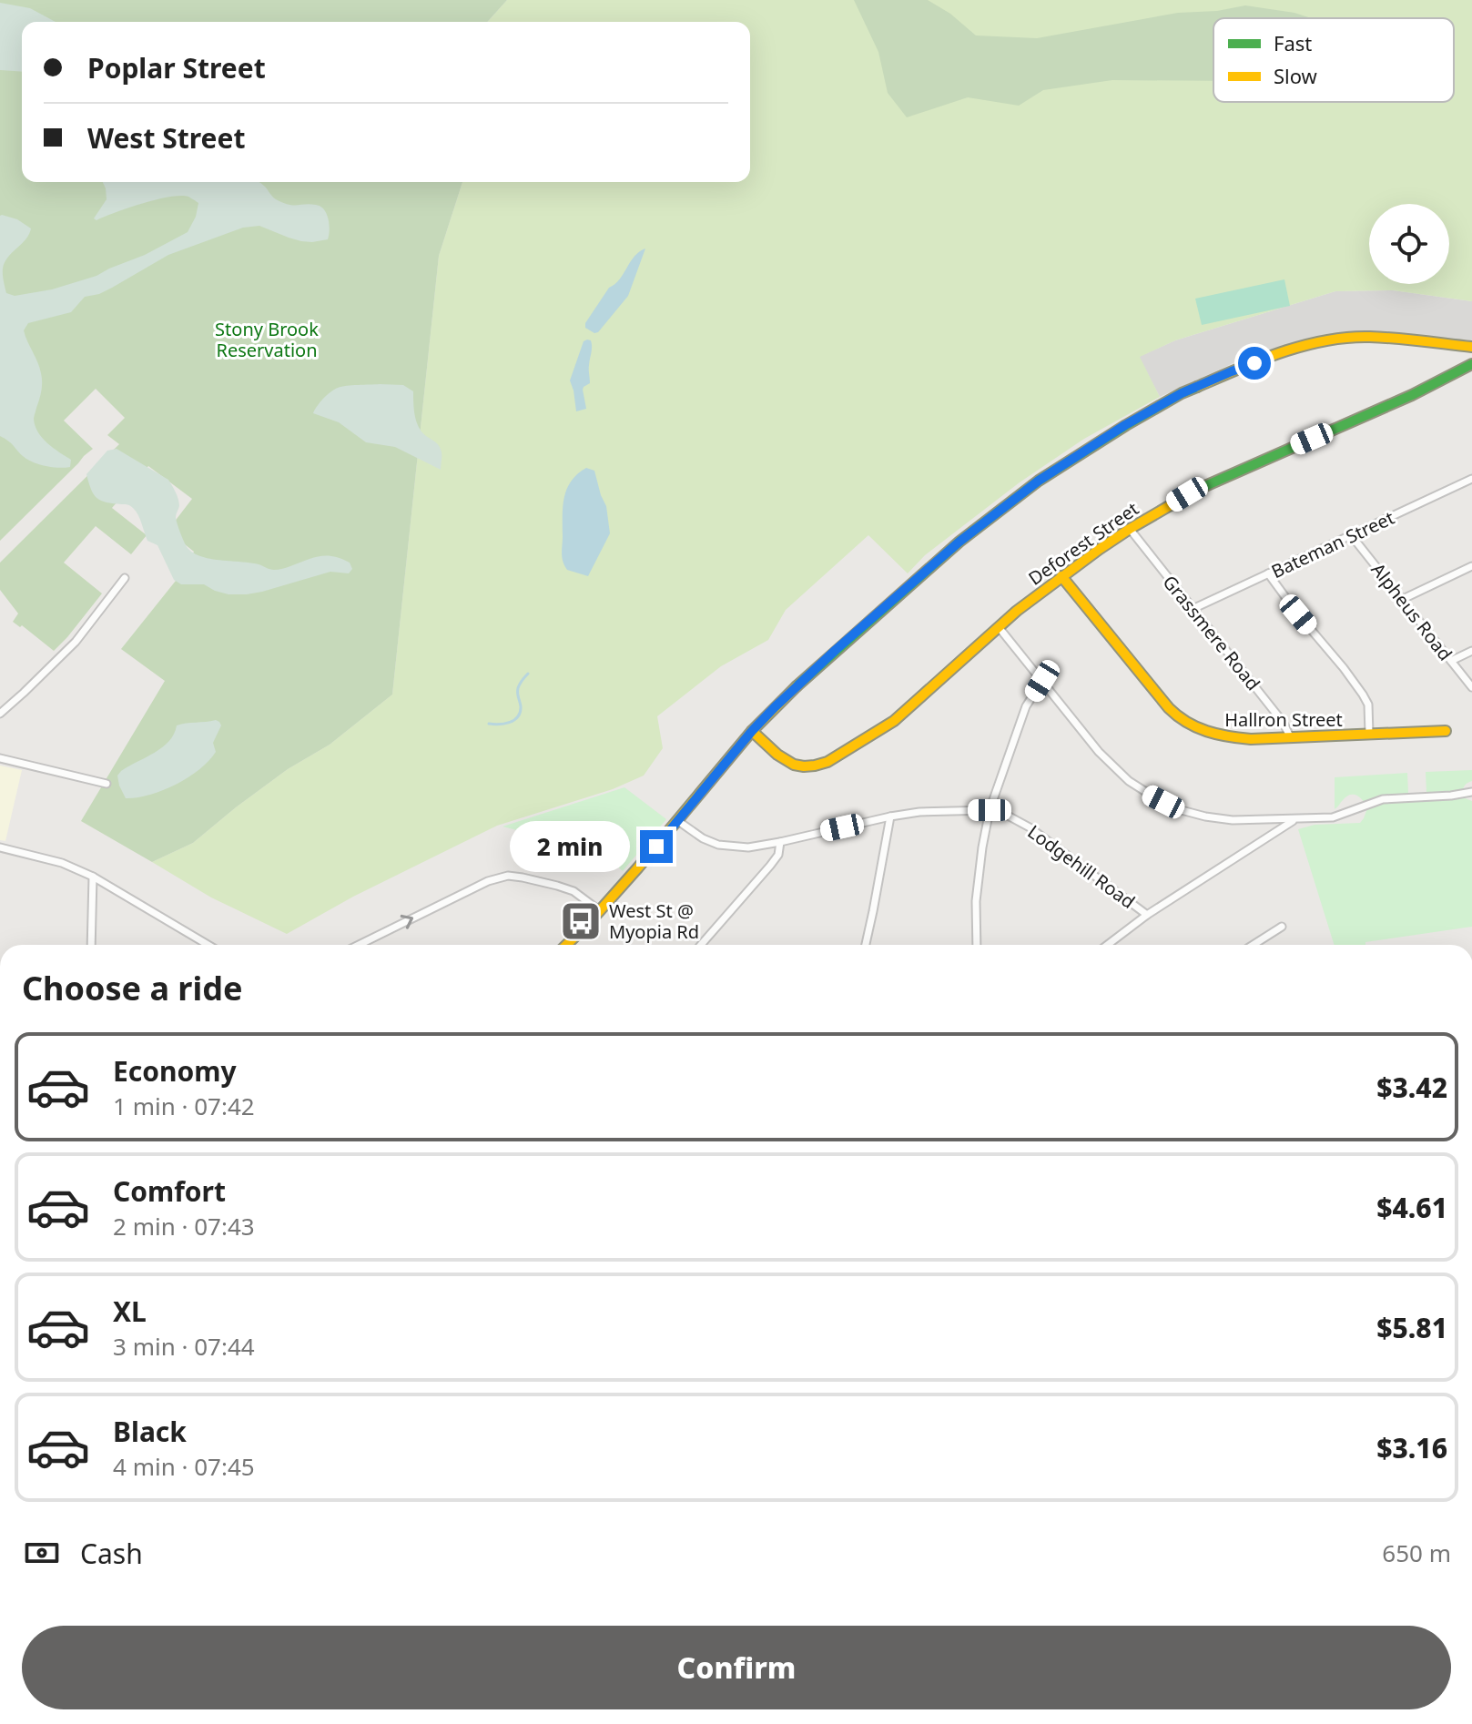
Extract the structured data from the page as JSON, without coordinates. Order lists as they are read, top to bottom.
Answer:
{
  "streets": {
    "street": [
      "Deforest Street",
      "Bateman Street",
      "Alpheus Road",
      "Grassmere Road",
      "Hallron Street",
      "Lodgehill Road"
    ]
  },
  "crossings": [
    ["Deforest Street", "Grassmere Road"],
    ["Deforest Street", "Hallron Street"],
    ["Bateman Street", "Alpheus Road"],
    ["Bateman Street", "Grassmere Road"],
    ["Grassmere Road", "Hallron Street"]
  ],
  "parks": ["Stony Brook Reservation"],
  "places": {
    "bus stop": ["West St @ Myopia Rd"]
  },
  "legend": ["Fast", "Slow"],
  "page": {
    "banner": ["Poplar Street", "West Street"],
    "bubble": "2 min",
    "heading": "Choose a ride",
    "list": [
      {
        "name": "Economy",
        "note": "1 min · 07:42",
        "value": "$3.42"
      },
      {
        "name": "Comfort",
        "note": "2 min · 07:43",
        "value": "$4.61"
      },
      {
        "name": "XL",
        "note": "3 min · 07:44",
        "value": "$5.81"
      },
      {
        "name": "Black",
        "note": "4 min · 07:45",
        "value": "$3.16"
      }
    ],
    "pay": ["Cash", "650 m"],
    "buttons": "Confirm"
  }
}
